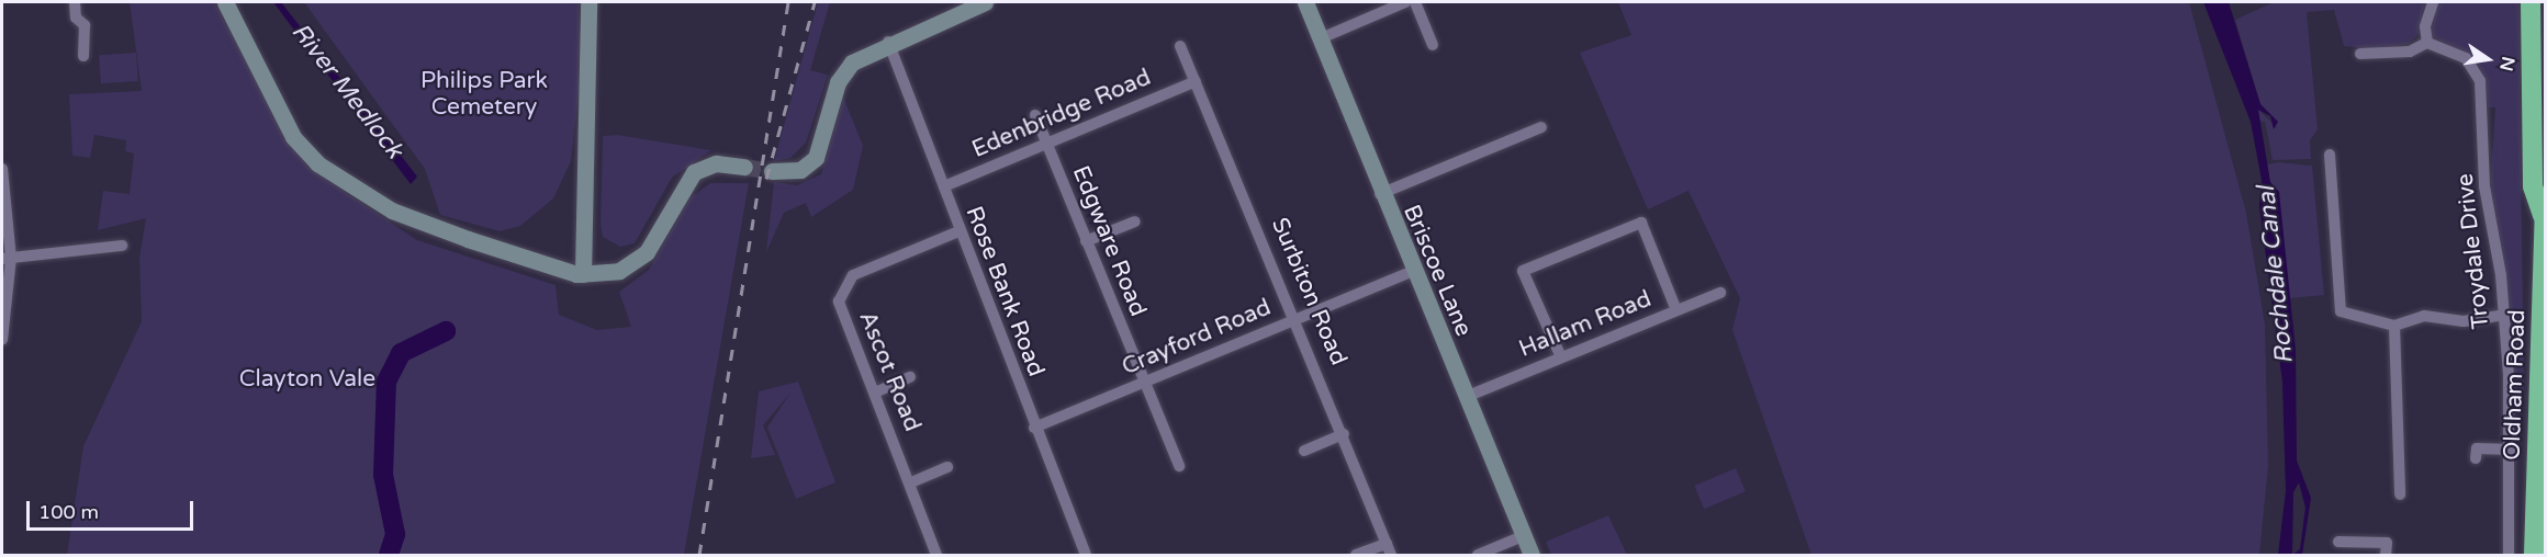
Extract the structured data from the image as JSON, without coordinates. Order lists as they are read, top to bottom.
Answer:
{
  "streets": {
    "highway": ["Oldham Road"],
    "street": [
      "Edenbridge Road",
      "Edgware Road",
      "Troydale Drive",
      "Briscoe Lane",
      "Rose Bank Road",
      "Surbiton Road",
      "Hallam Road",
      "Crayford Road",
      "Ascot Road"
    ]
  },
  "crossings": [
    ["Edenbridge Road", "Edgware Road"],
    ["Edenbridge Road", "Rose Bank Road"],
    ["Edenbridge Road", "Surbiton Road"],
    ["Edgware Road", "Crayford Road"],
    ["Briscoe Lane", "Hallam Road"],
    ["Briscoe Lane", "Crayford Road"],
    ["Rose Bank Road", "Crayford Road"],
    ["Rose Bank Road", "Ascot Road"],
    ["Surbiton Road", "Crayford Road"]
  ],
  "water": ["River Medlock", "Rochdale Canal"],
  "parks": ["Philips Park Cemetery", "Clayton Vale"],
  "scale_bar": "100 m",
  "north": "right"
}
